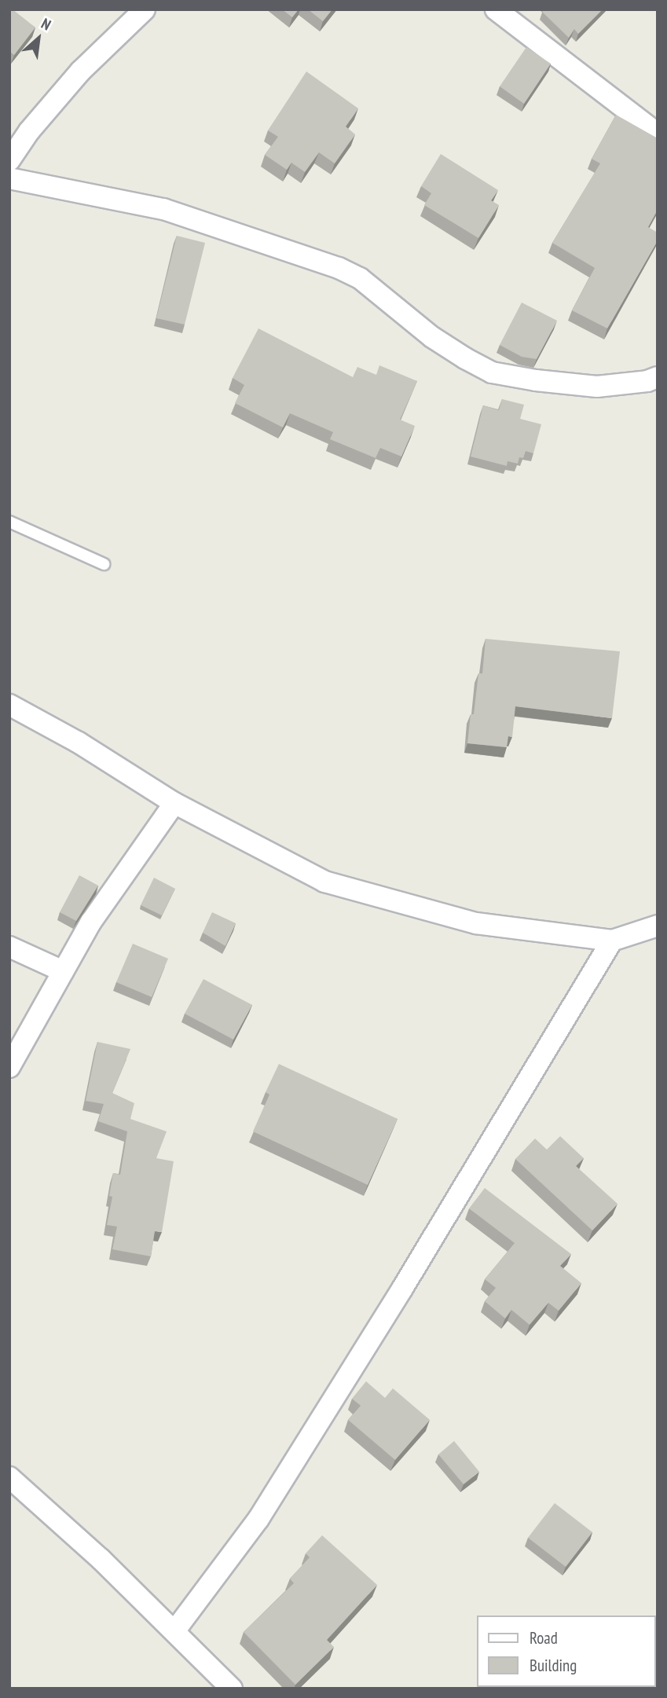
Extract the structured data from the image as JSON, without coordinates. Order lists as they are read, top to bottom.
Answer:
{
  "legend": ["Road", "Building"],
  "north": "top right"
}
